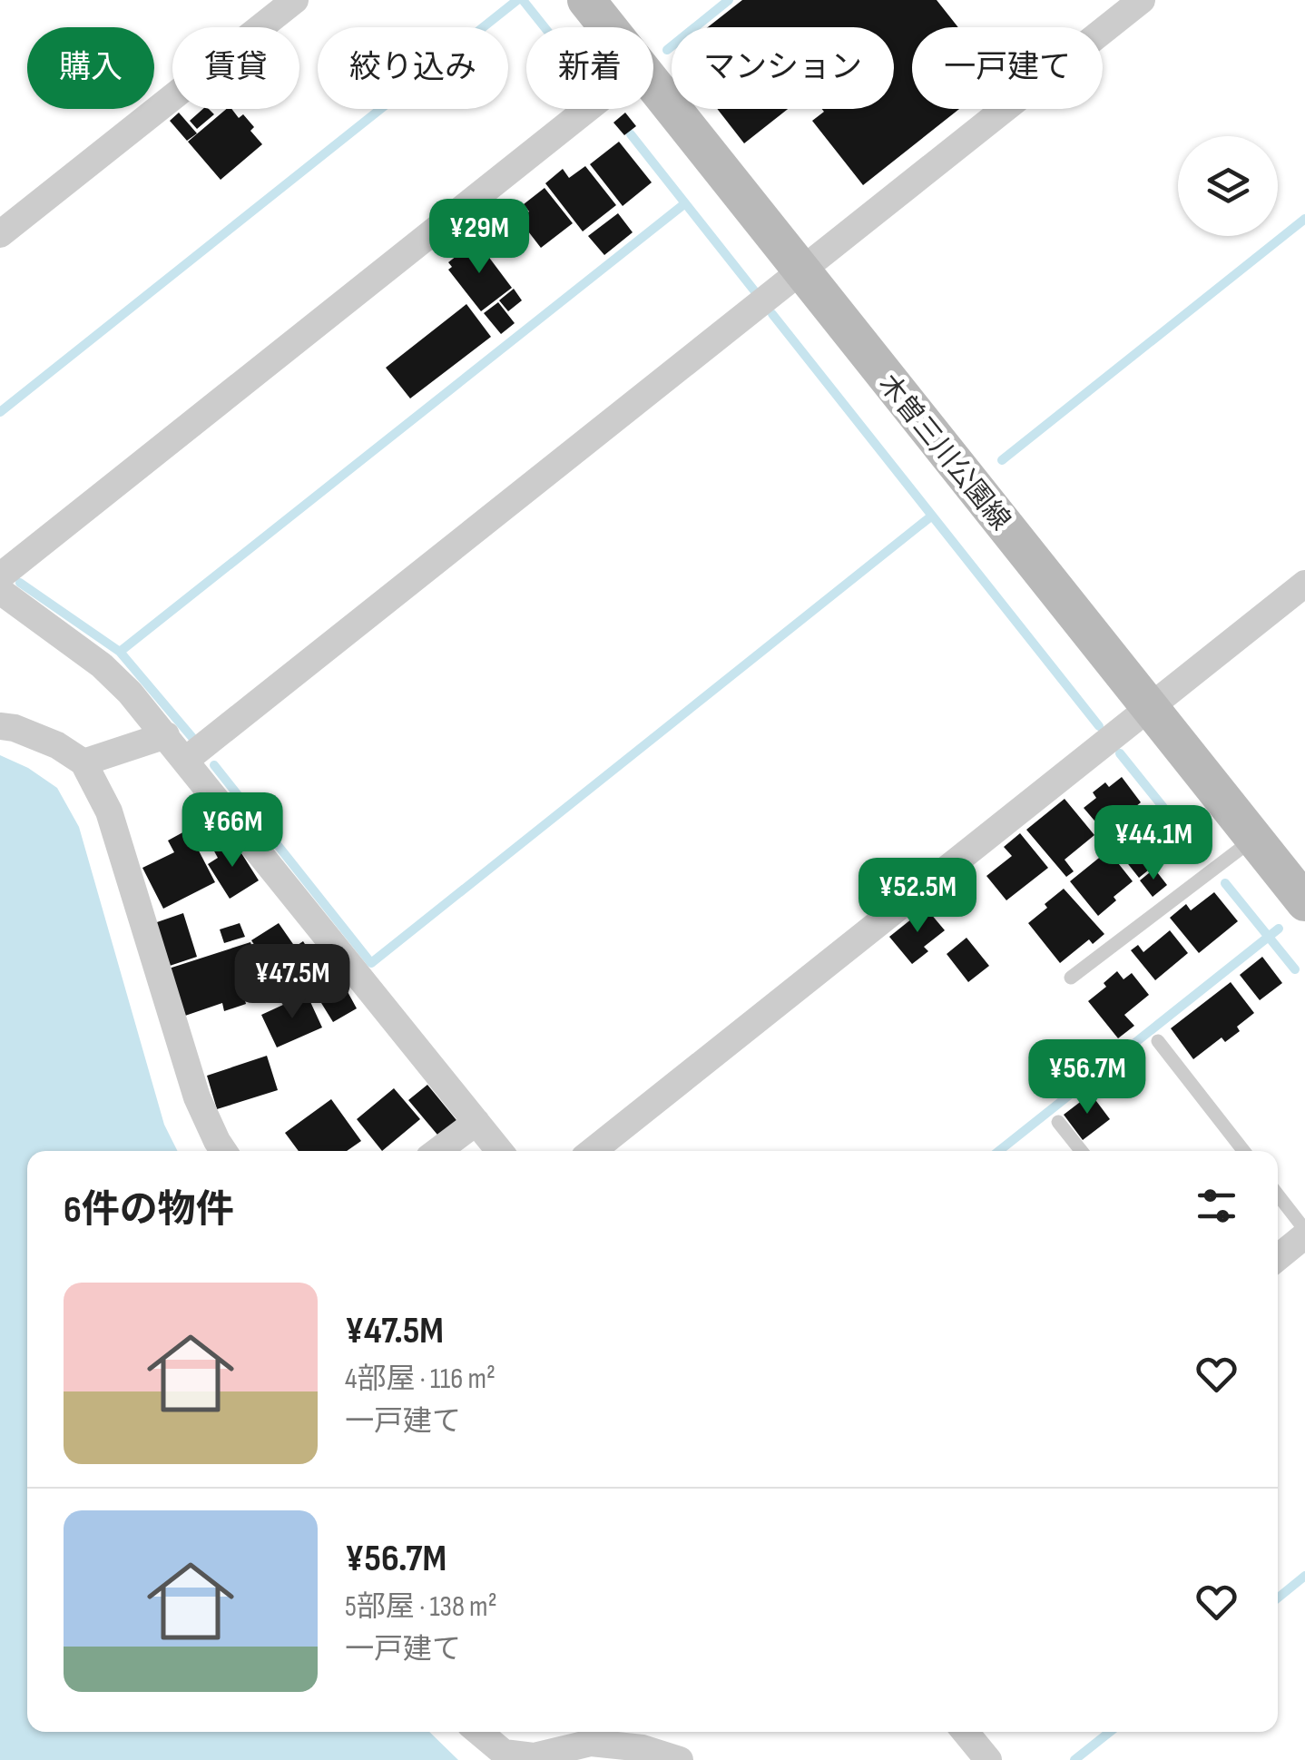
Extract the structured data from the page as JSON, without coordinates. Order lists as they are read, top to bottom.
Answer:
{
  "streets": {
    "main road": ["木曽三川公園線"]
  },
  "page": {
    "chip": [
      "購入",
      "賃貸",
      "絞り込み",
      "新着",
      "マンション",
      "一戸建て"
    ],
    "price": [
      "¥29M",
      "¥66M",
      "¥44.1M",
      "¥52.5M",
      "¥47.5M",
      "¥56.7M"
    ],
    "heading": "6件の物件",
    "list": [
      {
        "name": "¥47.5M",
        "note": "4部屋 · 116 m² · 一戸建て"
      },
      {
        "name": "¥56.7M",
        "note": "5部屋 · 138 m² · 一戸建て"
      }
    ]
  }
}
